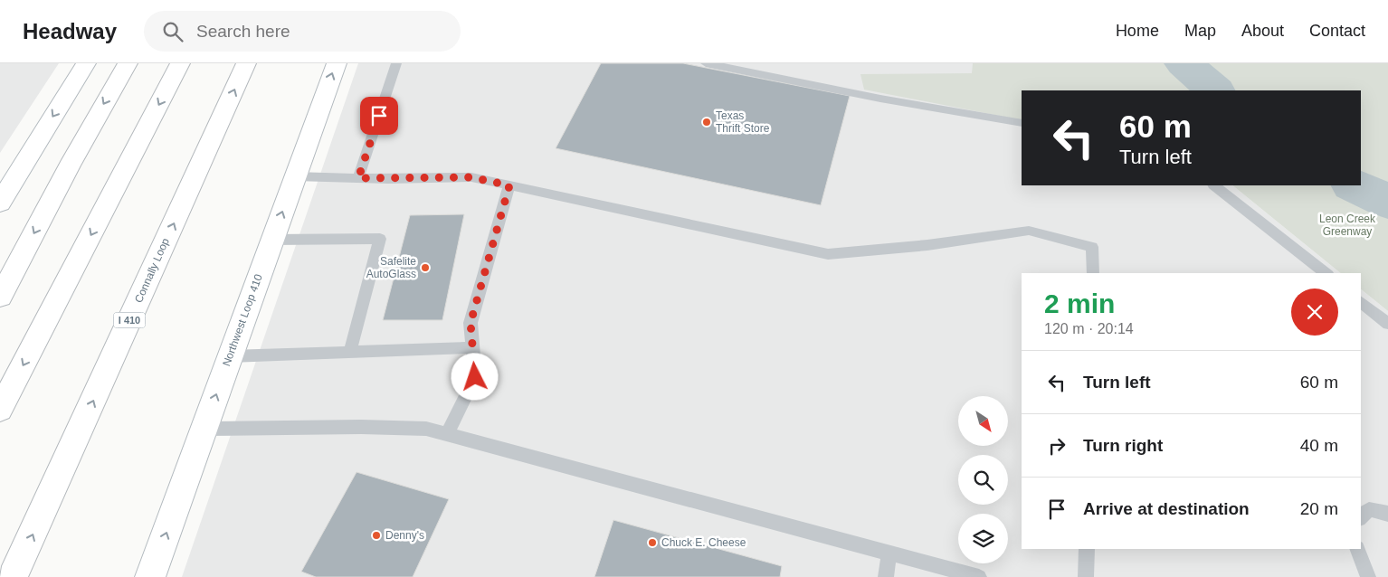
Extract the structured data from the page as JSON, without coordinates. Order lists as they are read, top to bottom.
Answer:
{
  "streets": {
    "main road": ["Connally Loop", "I 410", "Northwest Loop 410"]
  },
  "parks": ["Leon Creek Greenway"],
  "places": [
    "Texas Thrift Store",
    "Safelite AutoGlass",
    "Denny's",
    "Chuck E. Cheese"
  ],
  "north": "bottom right",
  "page": {
    "header": "Headway",
    "search": "Search here",
    "nav": [
      "Home",
      "Map",
      "About",
      "Contact"
    ],
    "turn": ["60 m", "Turn left"],
    "heading": ["2 min", "120 m · 20:14"],
    "list": [
      {
        "name": "Turn left",
        "value": "60 m"
      },
      {
        "name": "Turn right",
        "value": "40 m"
      },
      {
        "name": "Arrive at destination",
        "value": "20 m"
      }
    ]
  }
}
